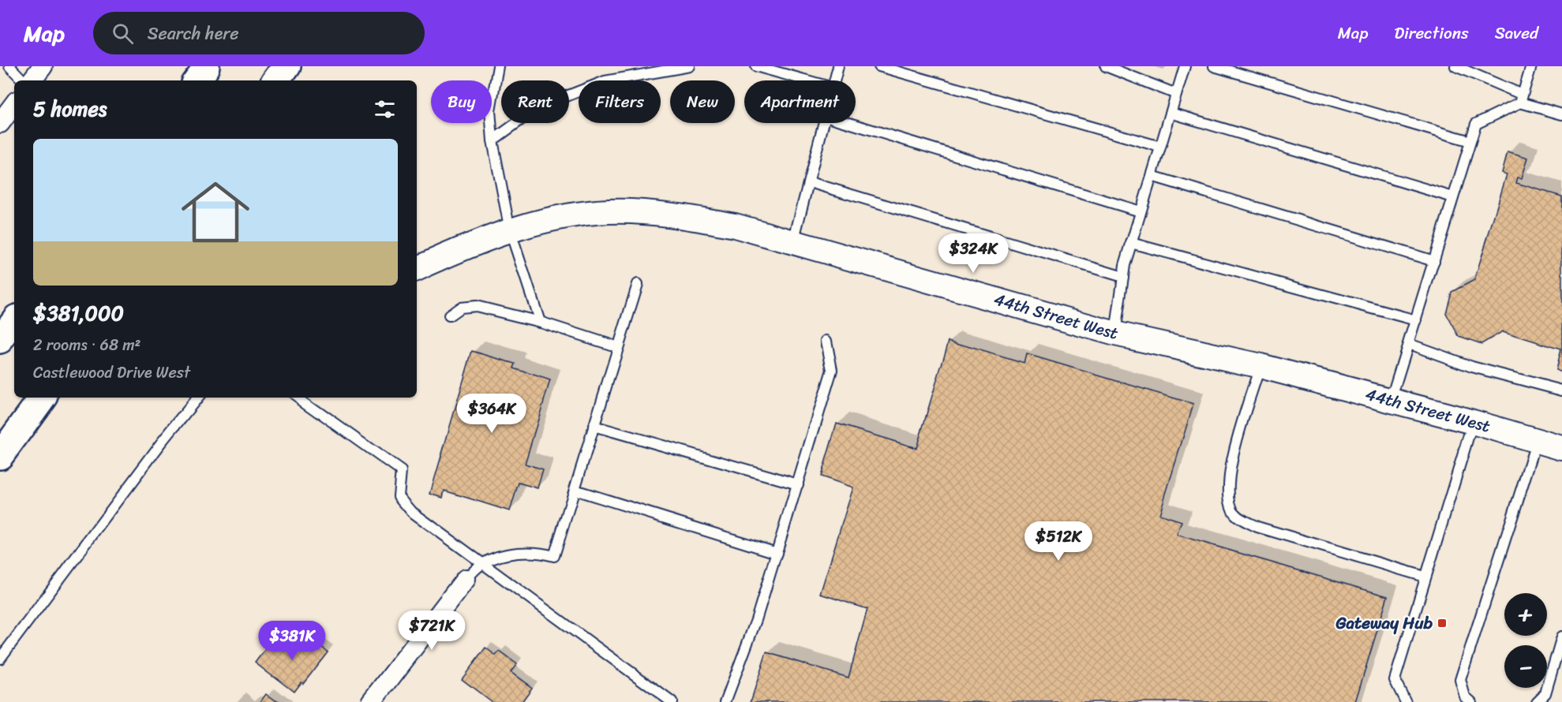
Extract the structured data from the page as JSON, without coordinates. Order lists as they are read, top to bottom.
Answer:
{
  "streets": {
    "street": ["44th Street West"]
  },
  "places": {
    "transit": ["Gateway Hub"]
  },
  "page": {
    "header": "Map",
    "search": "Search here",
    "nav": ["Map", "Directions", "Saved"],
    "chip": [
      "Buy",
      "Rent",
      "Filters",
      "New",
      "Apartment"
    ],
    "heading": "5 homes",
    "list": [
      {
        "name": "$381,000",
        "note": "2 rooms · 68 m² · Castlewood Drive West"
      }
    ],
    "price": [
      "$324K",
      "$364K",
      "$512K",
      "$721K",
      "$381K"
    ],
    "map_buttons": ["+", "−"]
  }
}
